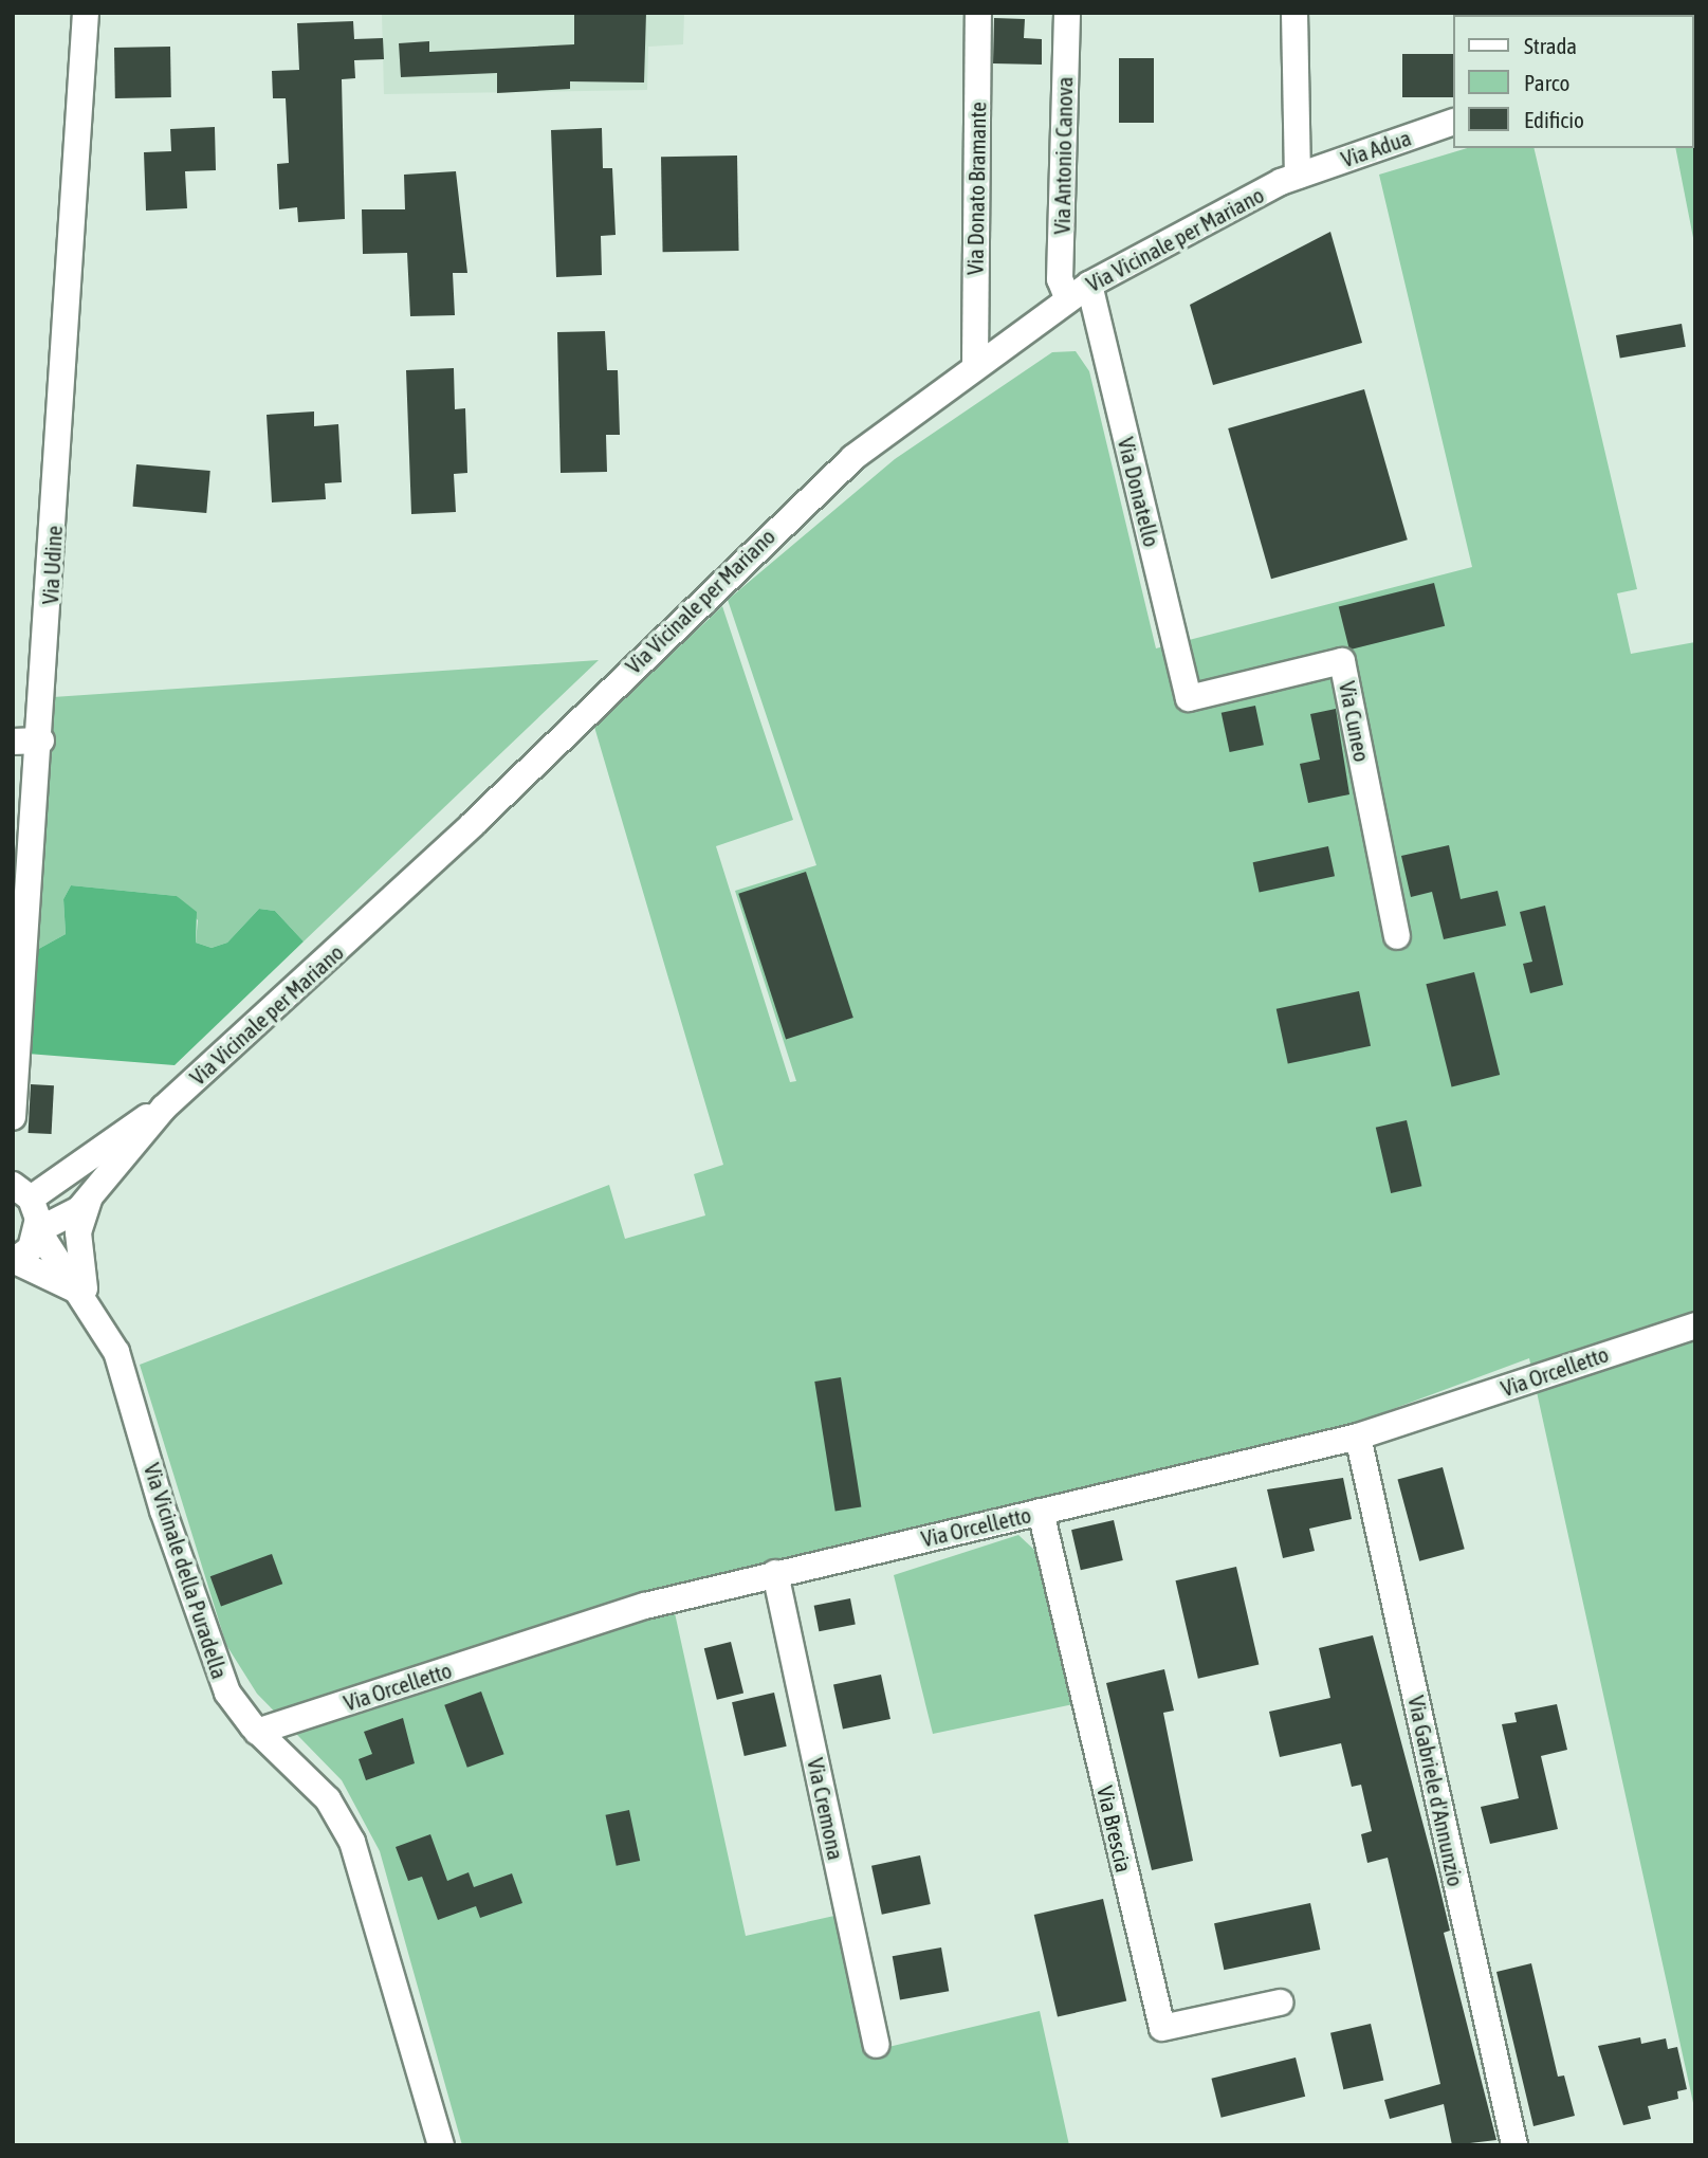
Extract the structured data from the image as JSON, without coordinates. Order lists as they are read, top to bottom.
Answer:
{
  "streets": {
    "street": [
      "Via Adua",
      "Via Antonio Canova",
      "Via Donato Bramante",
      "Via Vicinale per Mariano",
      "Via Donatello",
      "Via Udine",
      "Via Cuneo",
      "Via Orcelletto",
      "Via Vicinale della Puradella",
      "Via Gabriele d'Annunzio",
      "Via Cremona",
      "Via Brescia"
    ]
  },
  "crossings": [
    ["Via Adua", "Via Vicinale per Mariano"],
    ["Via Antonio Canova", "Via Vicinale per Mariano"],
    ["Via Antonio Canova", "Via Donatello"],
    ["Via Donato Bramante", "Via Vicinale per Mariano"],
    ["Via Vicinale per Mariano", "Via Donatello"],
    ["Via Donatello", "Via Cuneo"],
    ["Via Orcelletto", "Via Vicinale della Puradella"],
    ["Via Orcelletto", "Via Gabriele d'Annunzio"],
    ["Via Orcelletto", "Via Cremona"],
    ["Via Orcelletto", "Via Brescia"]
  ],
  "legend": ["Strada", "Parco", "Edificio"]
}
